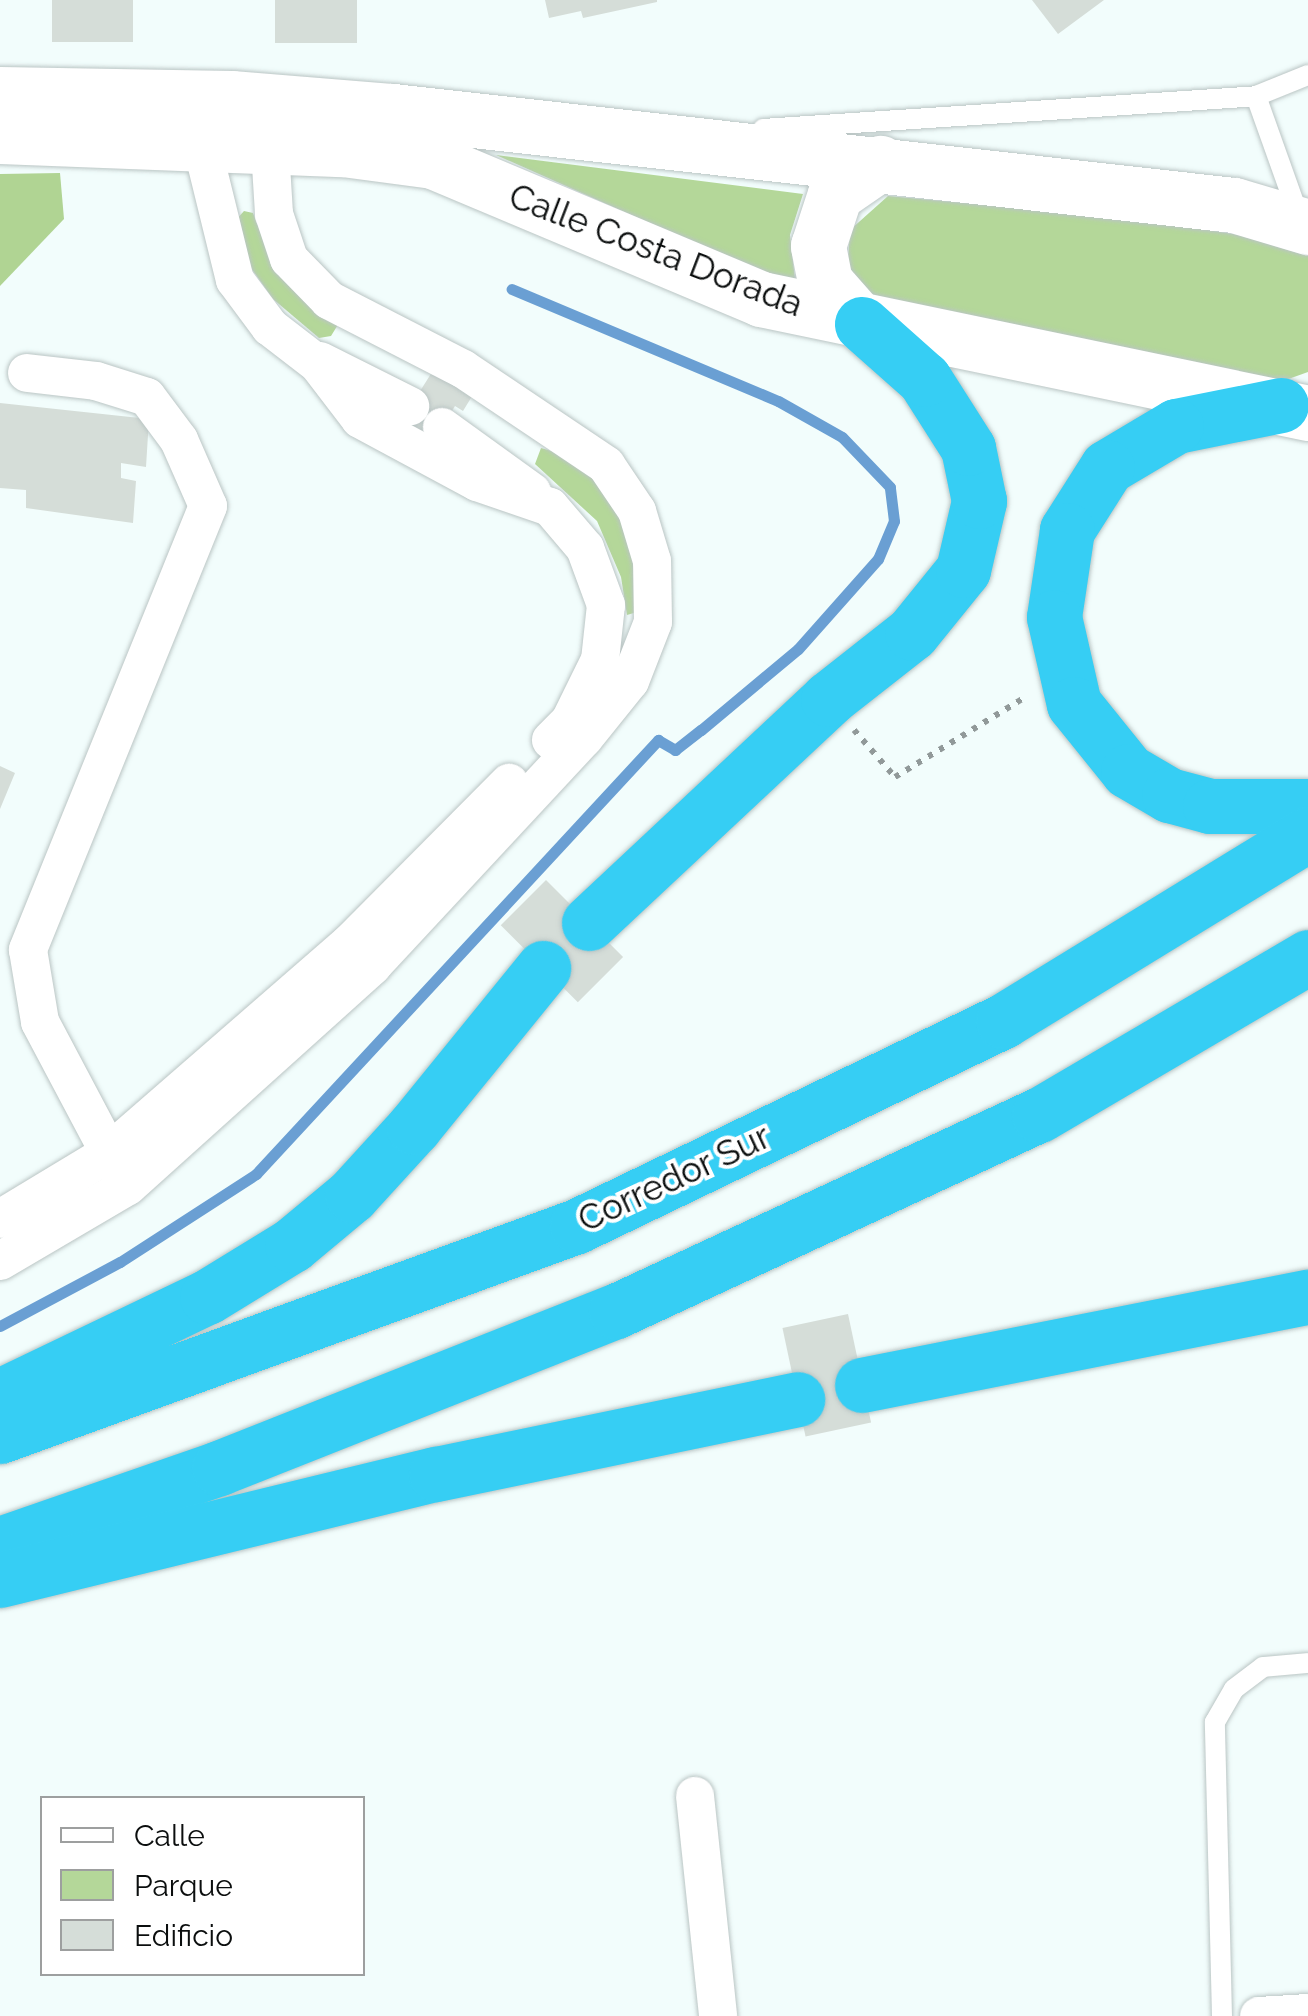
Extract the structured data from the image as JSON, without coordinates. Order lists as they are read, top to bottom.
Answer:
{
  "streets": {
    "highway": ["Corredor Sur"],
    "main road": ["Calle Costa Dorada"]
  },
  "legend": ["Calle", "Parque", "Edificio"]
}
